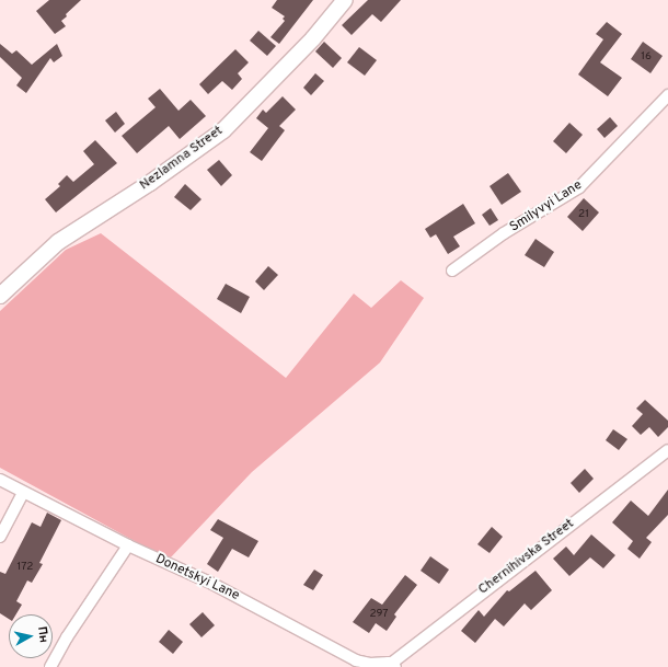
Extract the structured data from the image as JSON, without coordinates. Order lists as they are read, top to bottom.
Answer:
{
  "streets": {
    "street": [
      "Nezlamna Street",
      "Smilyvyi Lane",
      "Chernihivska Street",
      "Donetskyi Lane"
    ]
  },
  "crossings": [
    ["Chernihivska Street", "Donetskyi Lane"]
  ],
  "house_numbers": [
    "16",
    "21",
    "172",
    "297"
  ],
  "north": "right"
}
